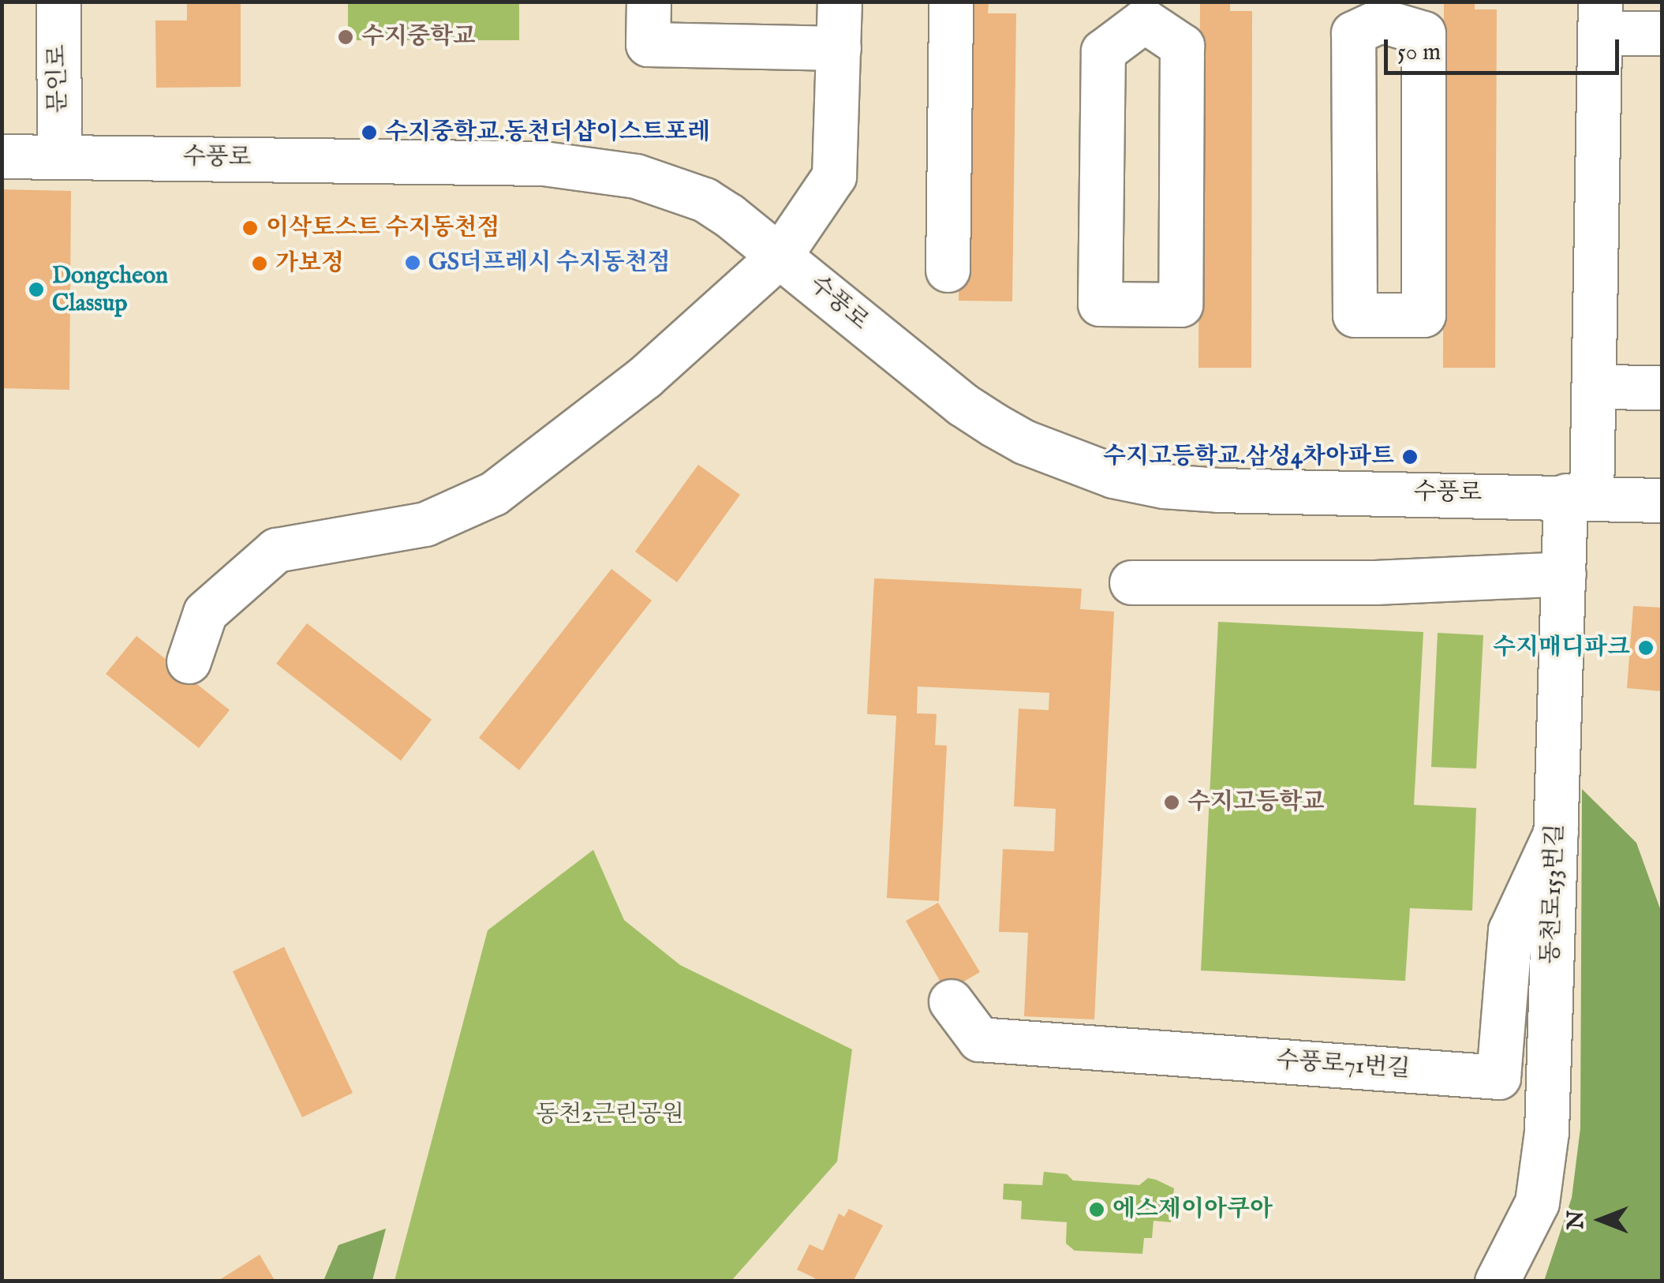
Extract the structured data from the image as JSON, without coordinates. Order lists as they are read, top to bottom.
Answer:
{
  "streets": {
    "street": [
      "문인로",
      "수풍로",
      "동천로153번길",
      "수풍로71번길"
    ]
  },
  "crossings": [
    ["문인로", "수풍로"],
    ["수풍로", "동천로153번길"],
    ["동천로153번길", "수풍로71번길"]
  ],
  "parks": ["동천2근린공원"],
  "places": [
    "수지중학교",
    "수지중학교.동천더샵이스트포레",
    "이삭토스트 수지동천점",
    "GS더프레시 수지동천점",
    "가보정",
    "Dongcheon Classup",
    "수지고등학교.삼성4차아파트",
    "수지매디파크",
    "수지고등학교",
    "에스제이아쿠아"
  ],
  "scale_bar": "50 m",
  "north": "left"
}
